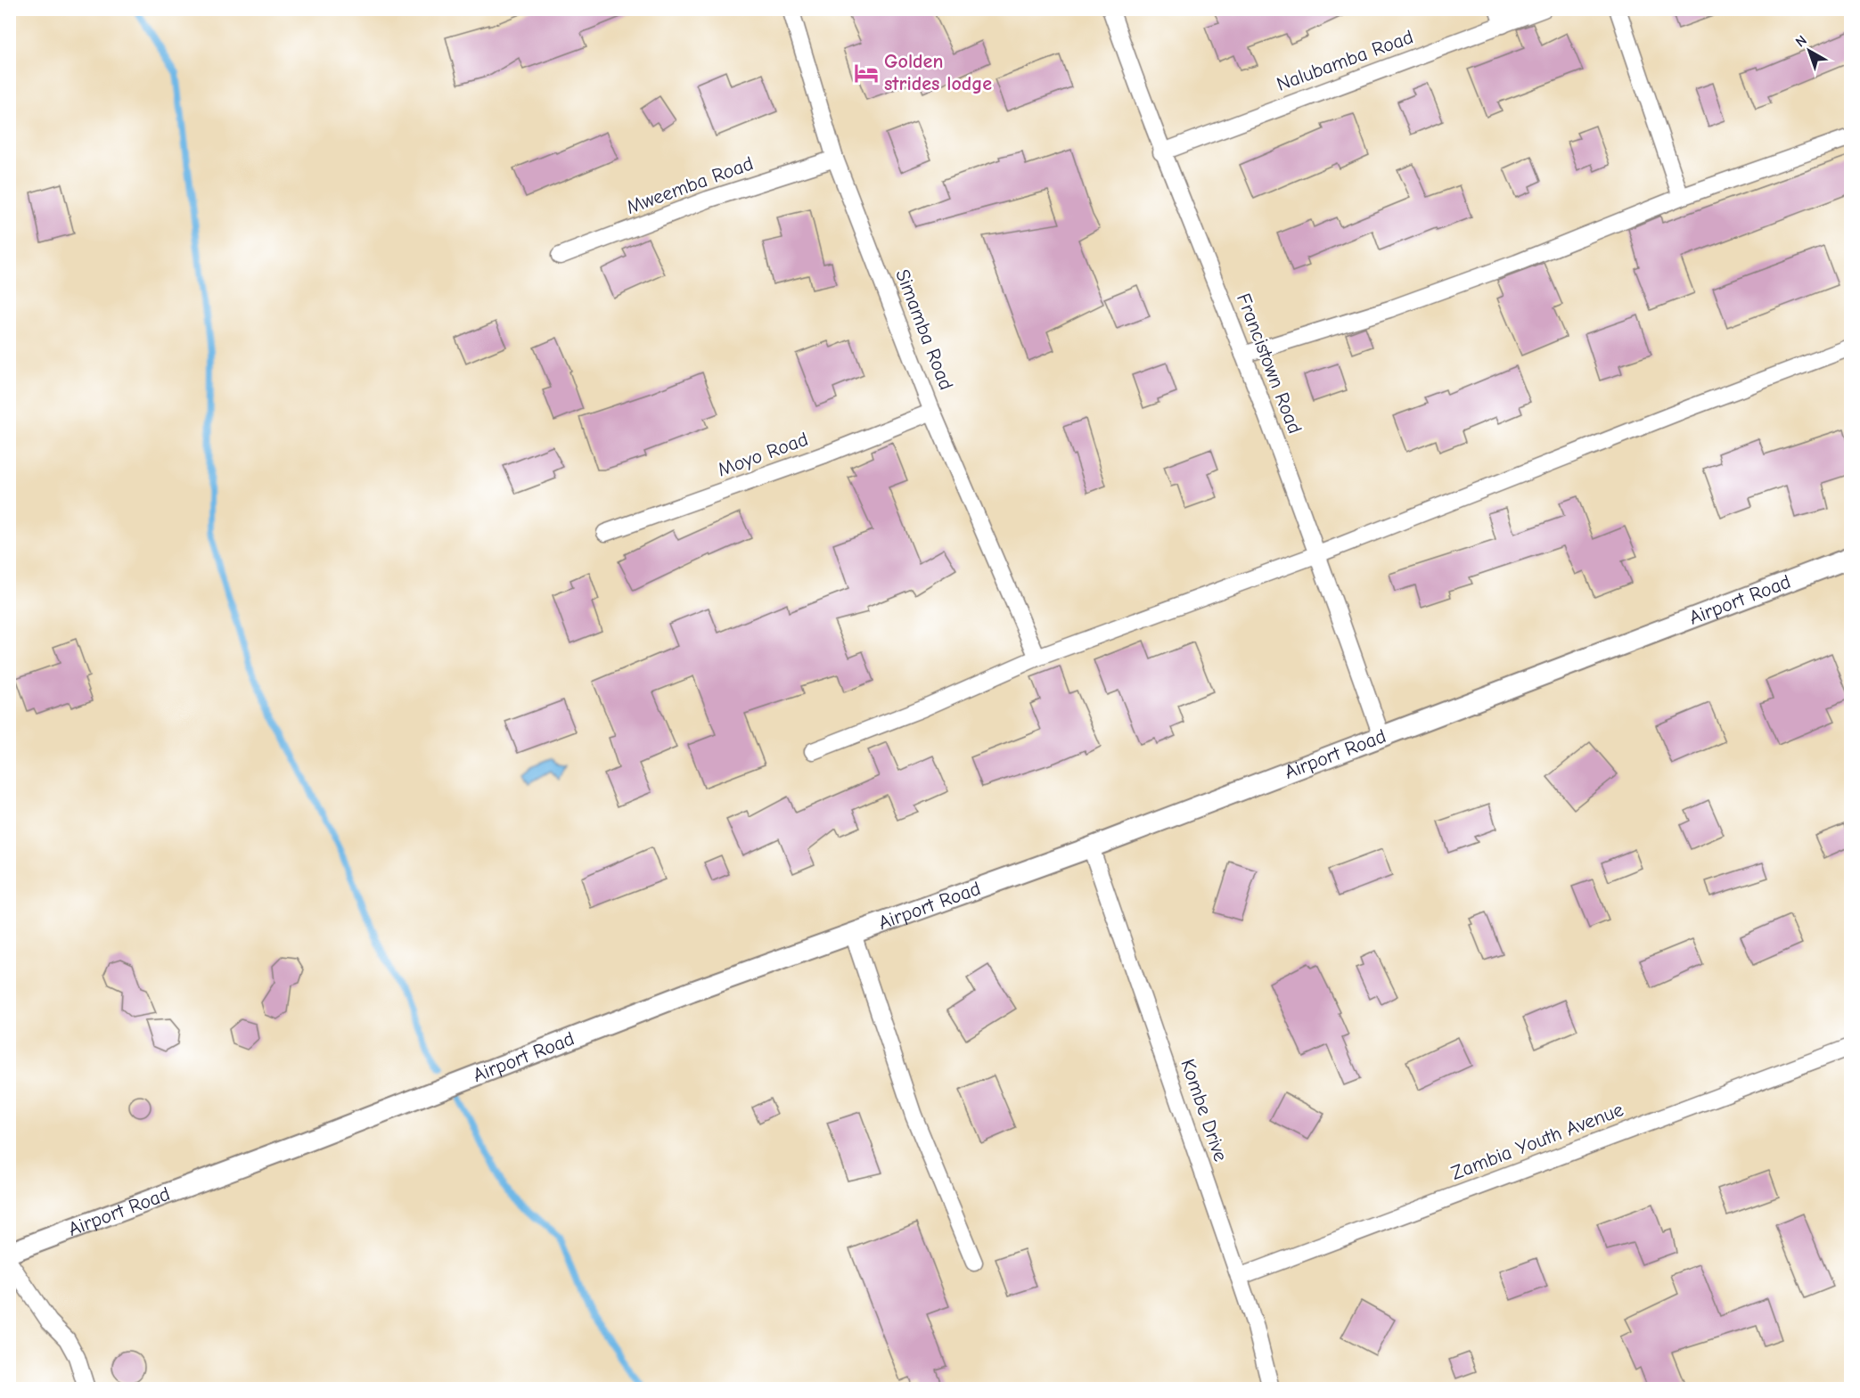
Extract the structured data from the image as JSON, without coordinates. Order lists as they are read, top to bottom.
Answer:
{
  "streets": {
    "street": [
      "Nalubamba Road",
      "Mweemba Road",
      "Simamba Road",
      "Francistown Road",
      "Moyo Road",
      "Airport Road",
      "Kombe Drive",
      "Zambia Youth Avenue"
    ]
  },
  "crossings": [
    ["Nalubamba Road", "Francistown Road"],
    ["Mweemba Road", "Simamba Road"],
    ["Simamba Road", "Moyo Road"],
    ["Francistown Road", "Airport Road"],
    ["Airport Road", "Kombe Drive"],
    ["Kombe Drive", "Zambia Youth Avenue"]
  ],
  "places": {
    "hotel": ["Golden strides lodge"]
  },
  "north": "top left"
}
